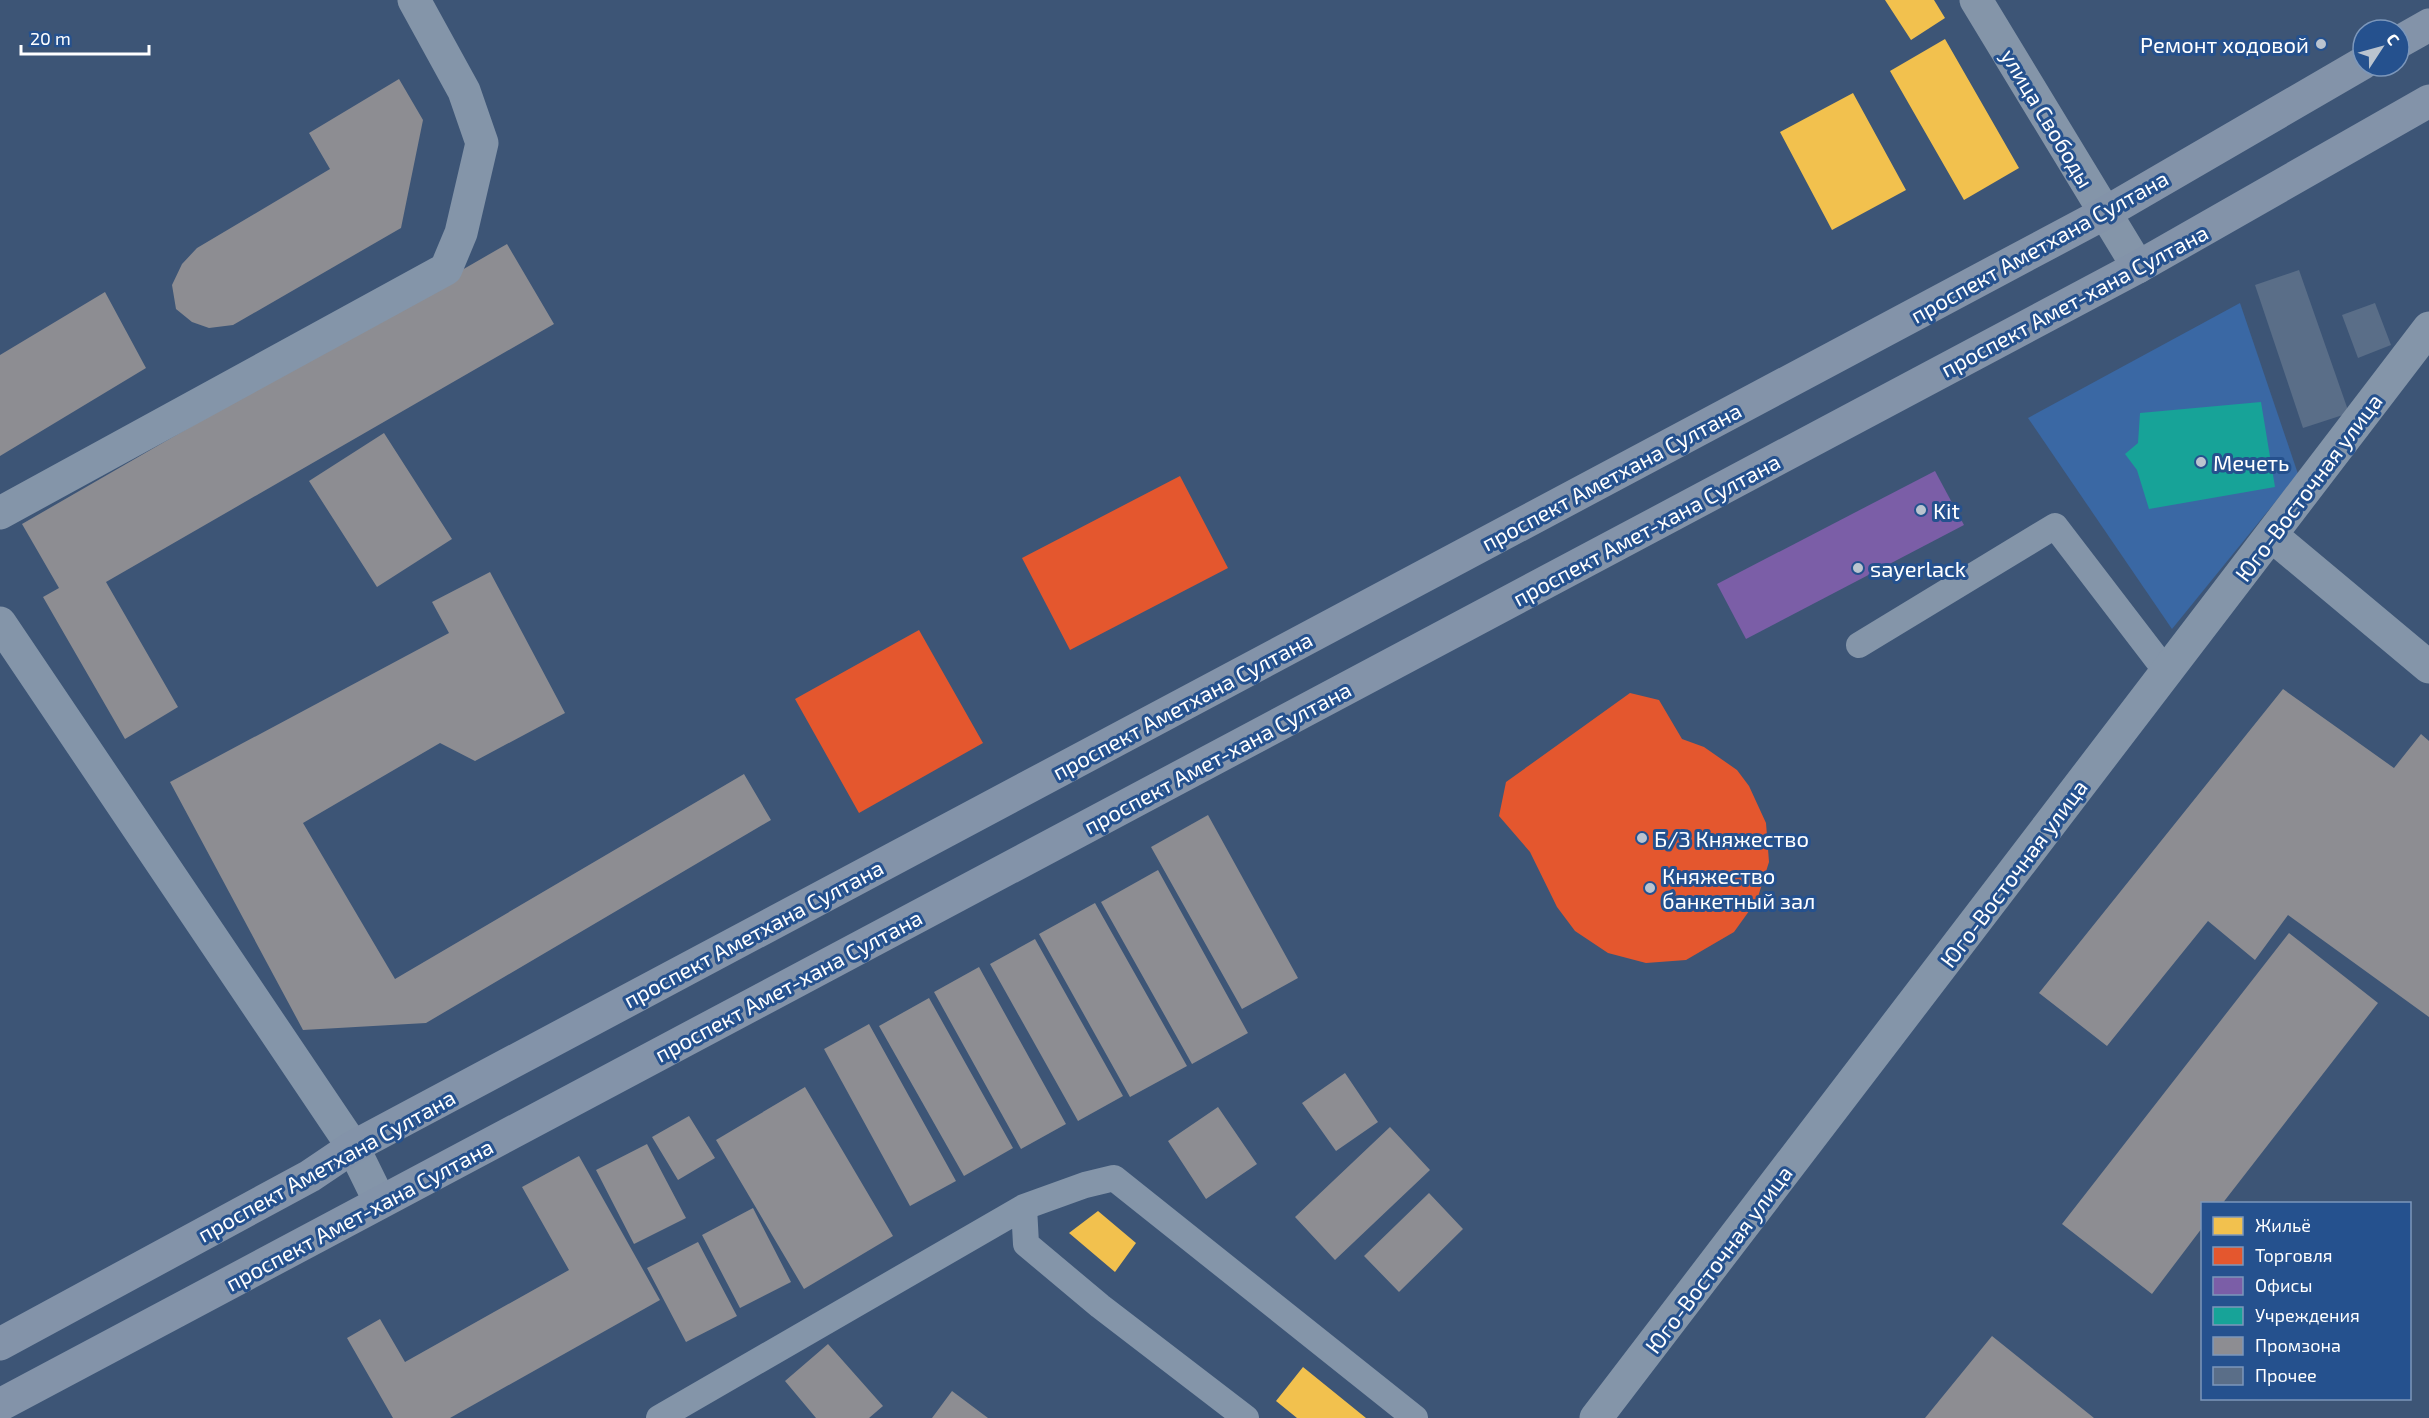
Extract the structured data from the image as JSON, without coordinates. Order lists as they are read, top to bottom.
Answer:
{
  "streets": {
    "main road": ["проспект Аметхана Султана", "проспект Амет-хана Султана"],
    "street": ["улица Свободы", "Юго-Восточная улица"]
  },
  "crossings": [
    ["улица Свободы", "проспект Аметхана Султана"],
    ["улица Свободы", "проспект Амет-хана Султана"]
  ],
  "places": [
    "Ремонт ходовой",
    "Мечеть",
    "Kit",
    "sayerlack",
    "Б/З Княжество",
    "Княжество банкетный зал"
  ],
  "legend": [
    "Жильё",
    "Торговля",
    "Офисы",
    "Учреждения",
    "Промзона",
    "Прочее"
  ],
  "scale_bar": "20 m",
  "north": "top right"
}
